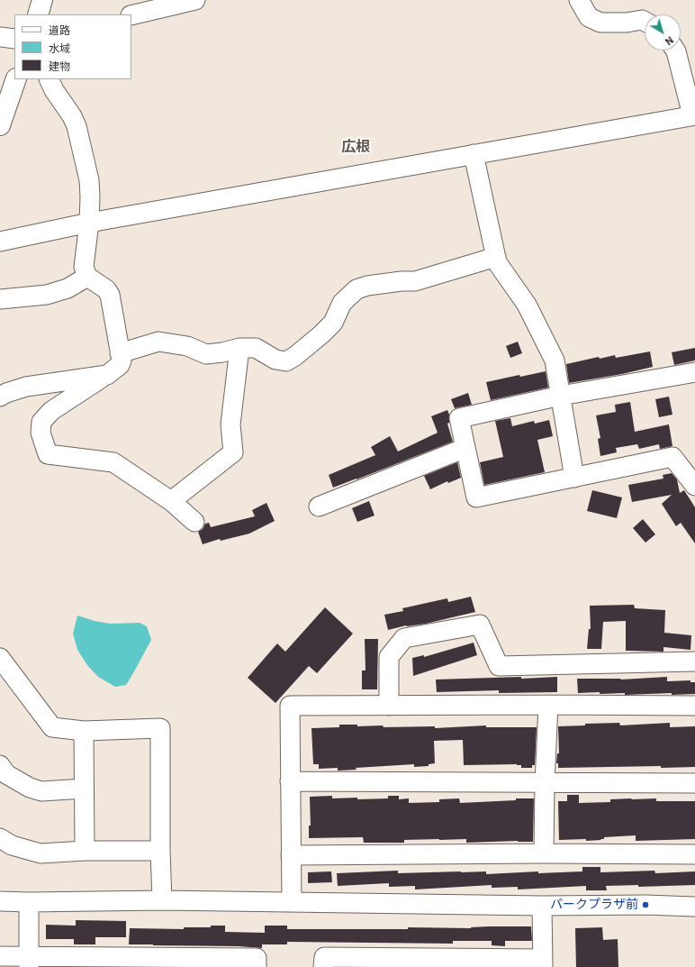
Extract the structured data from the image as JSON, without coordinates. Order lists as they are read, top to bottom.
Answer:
{
  "districts": ["広根"],
  "places": ["パークプラザ前"],
  "legend": ["道路", "水域", "建物"],
  "north": "bottom right"
}
